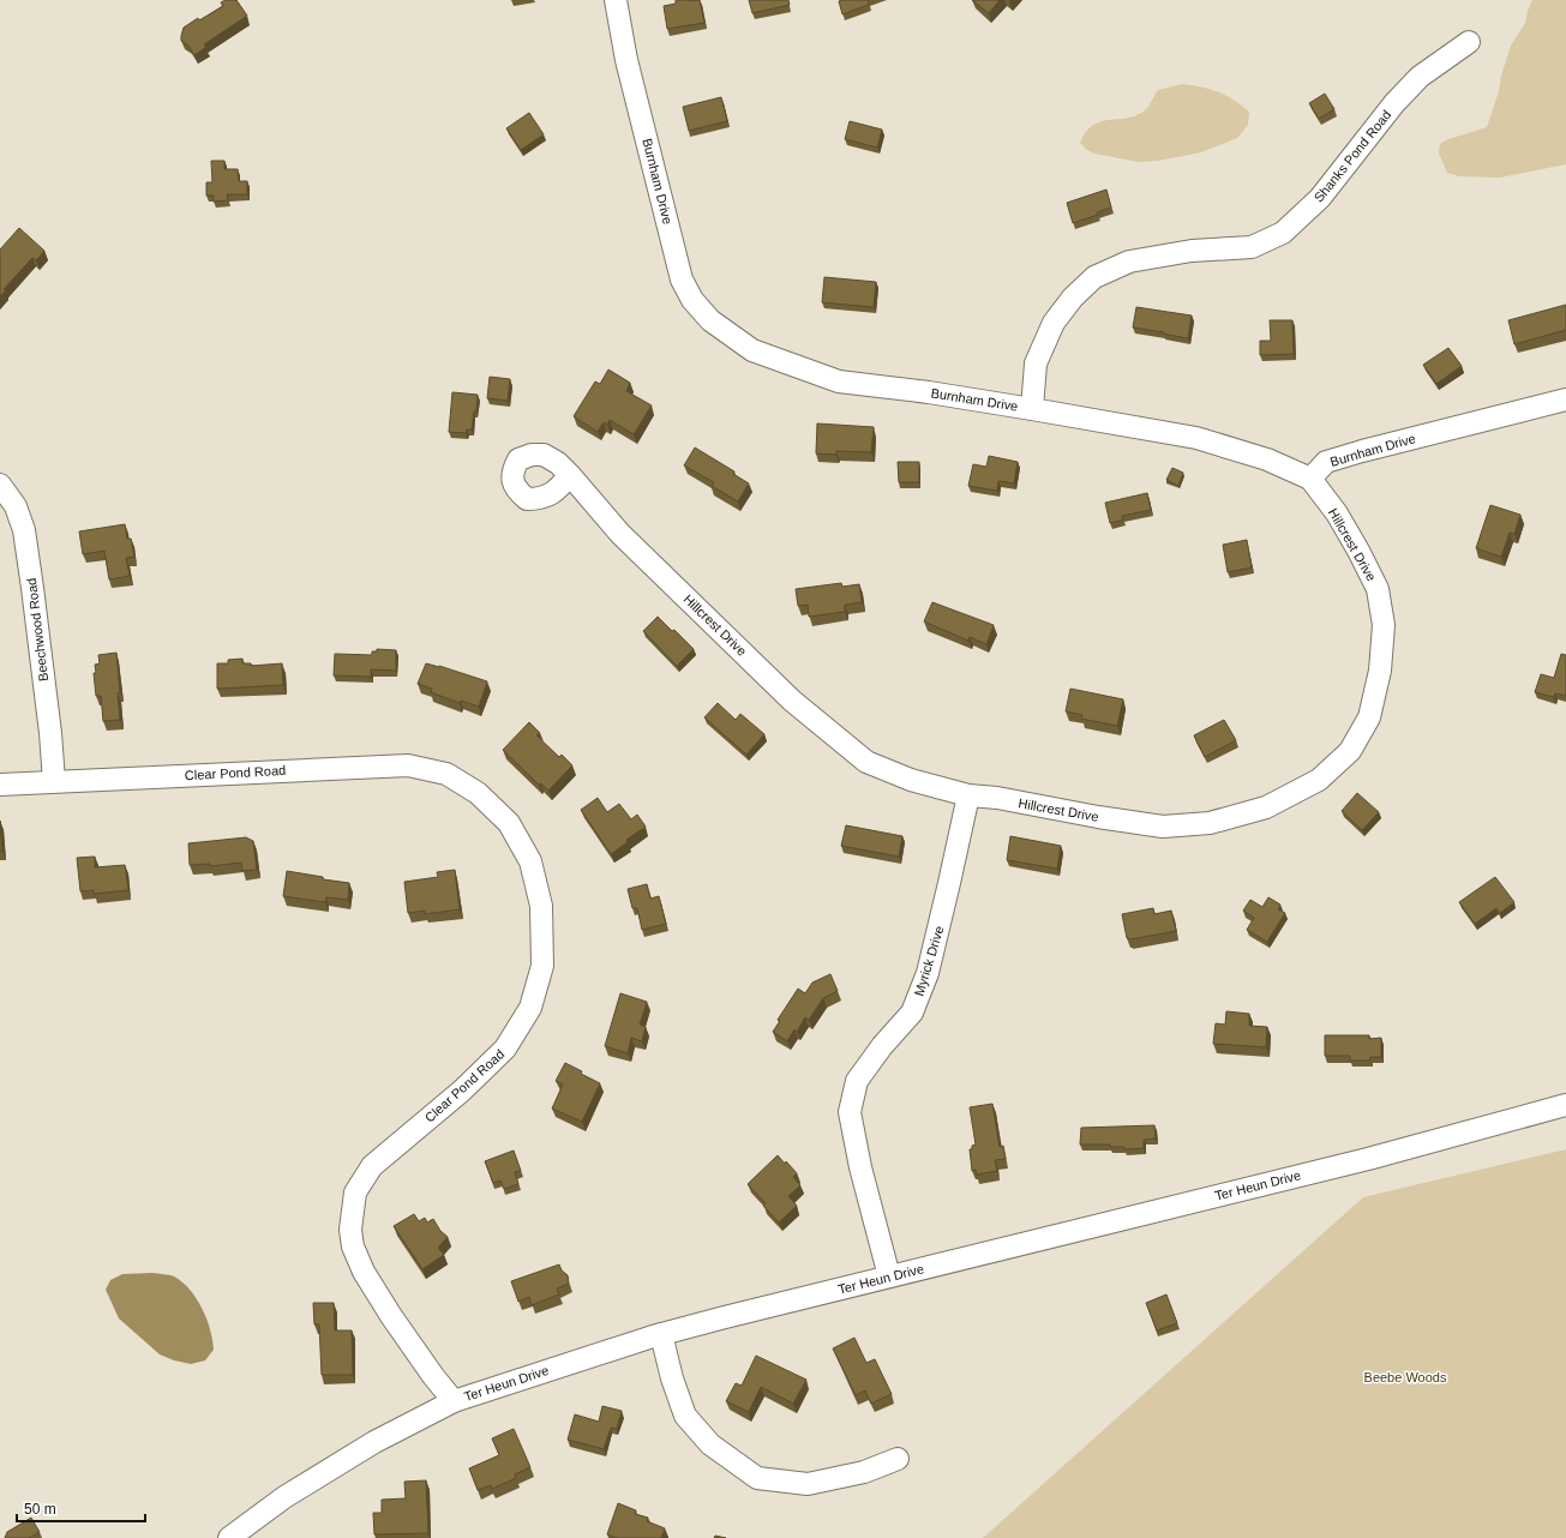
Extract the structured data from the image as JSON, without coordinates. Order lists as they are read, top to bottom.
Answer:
{
  "streets": {
    "street": [
      "Shanks Pond Road",
      "Burnham Drive",
      "Hillcrest Drive",
      "Beechwood Road",
      "Clear Pond Road",
      "Myrick Drive",
      "Ter Heun Drive"
    ]
  },
  "crossings": [
    ["Shanks Pond Road", "Burnham Drive"],
    ["Burnham Drive", "Hillcrest Drive"],
    ["Hillcrest Drive", "Myrick Drive"],
    ["Beechwood Road", "Clear Pond Road"],
    ["Clear Pond Road", "Ter Heun Drive"],
    ["Myrick Drive", "Ter Heun Drive"]
  ],
  "parks": ["Beebe Woods"],
  "scale_bar": "50 m"
}
